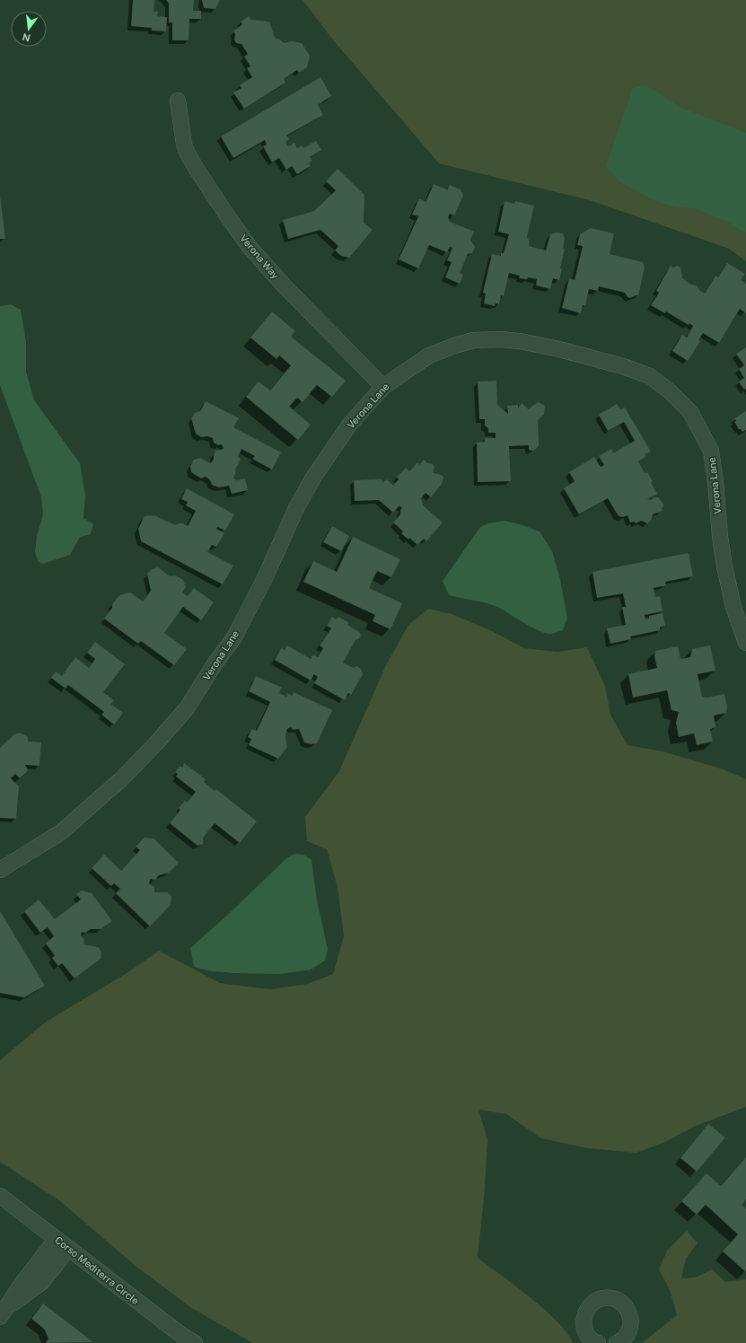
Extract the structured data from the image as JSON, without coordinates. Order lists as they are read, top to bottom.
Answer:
{
  "streets": {
    "street": ["Verona Way", "Verona Lane", "Corso Mediterra Circle"]
  },
  "crossings": [
    ["Verona Way", "Verona Lane"]
  ],
  "north": "bottom"
}
